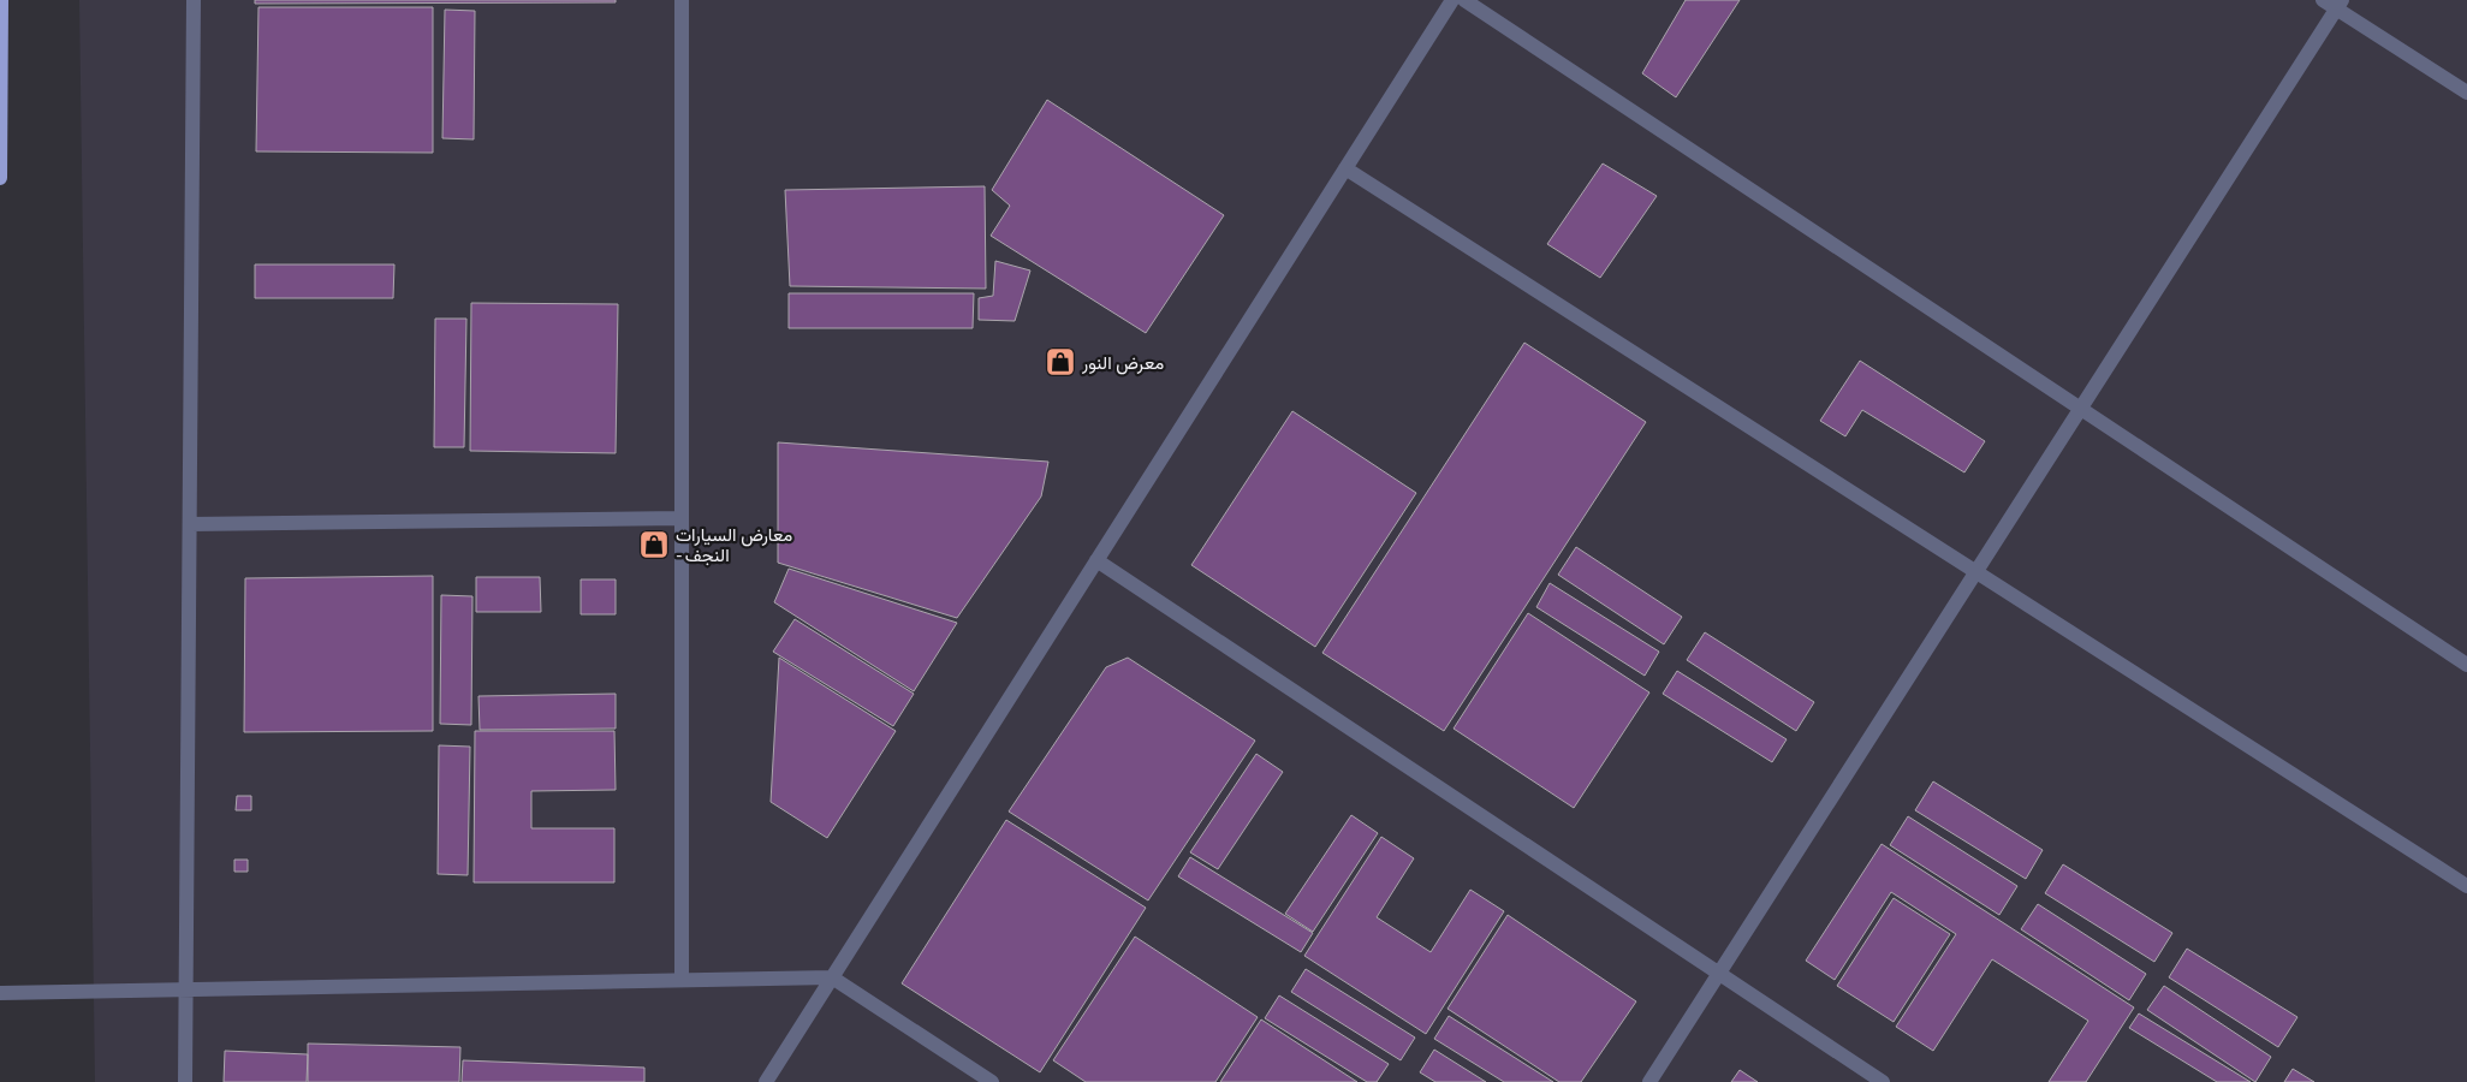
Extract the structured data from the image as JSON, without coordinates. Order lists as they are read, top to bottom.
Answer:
{
  "places": {
    "shop": ["معرض النور", "معارض السيارات - النجف"]
  }
}
